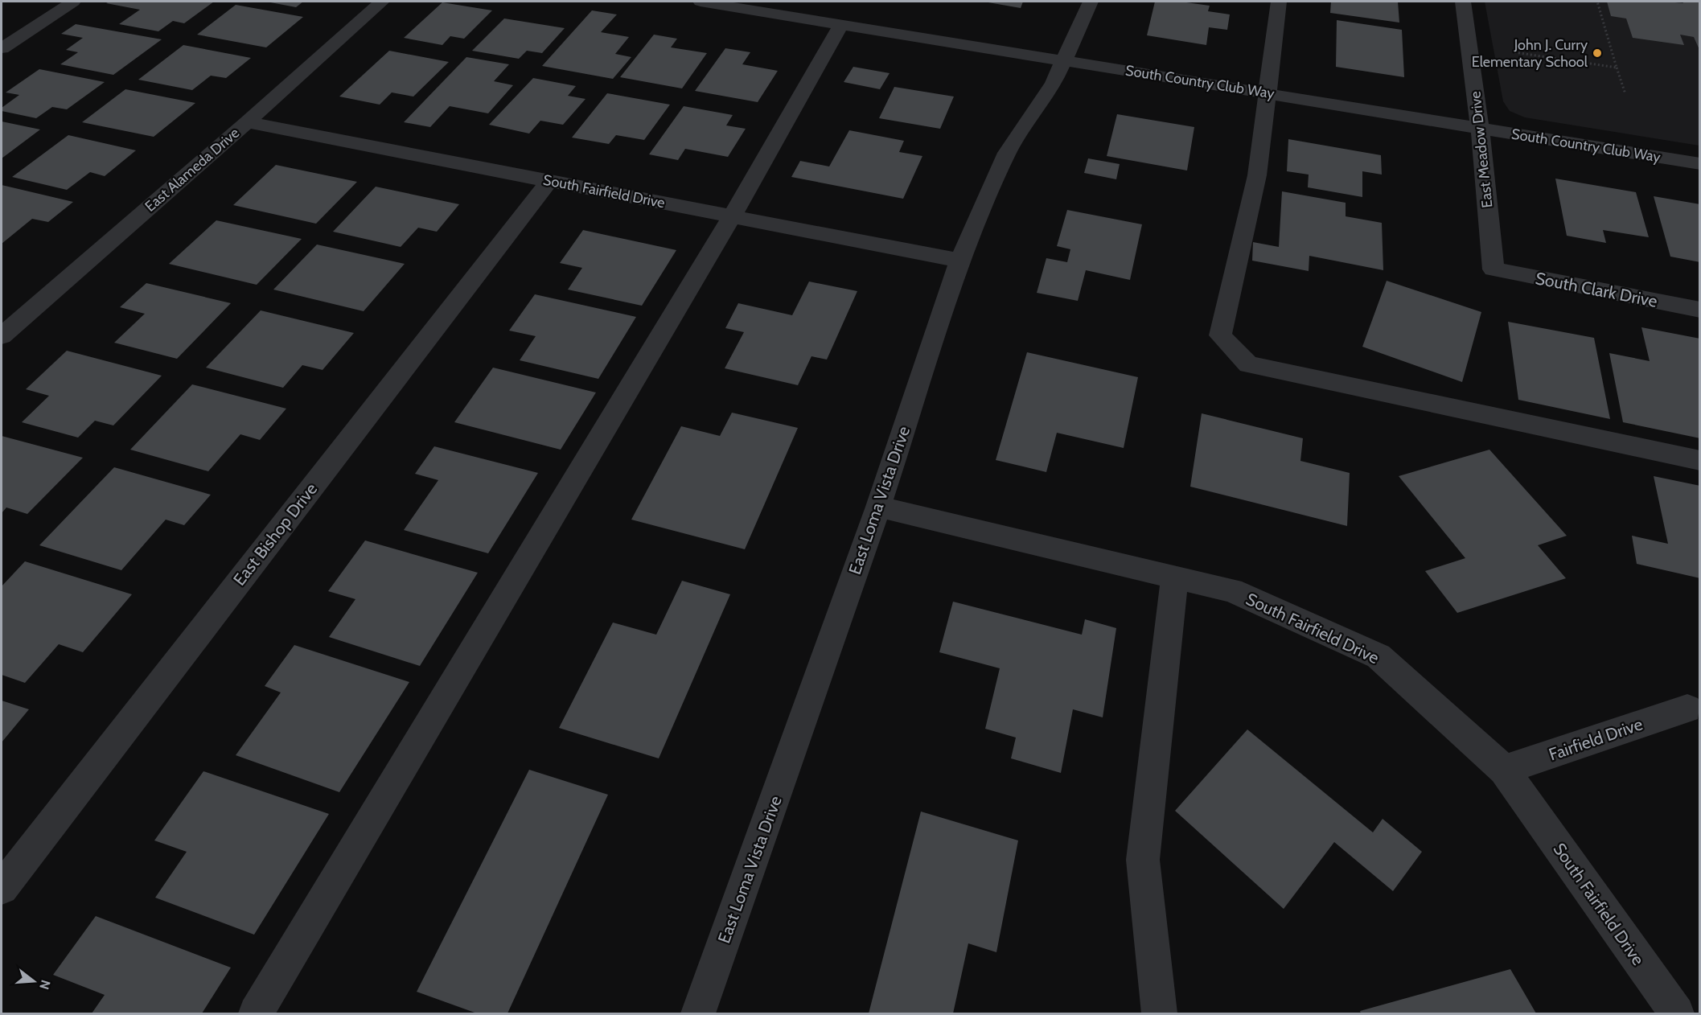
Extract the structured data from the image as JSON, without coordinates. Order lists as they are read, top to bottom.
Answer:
{
  "streets": {
    "street": [
      "South Country Club Way",
      "East Meadow Drive",
      "East Alameda Drive",
      "South Fairfield Drive",
      "South Clark Drive",
      "East Loma Vista Drive",
      "East Bishop Drive",
      "Fairfield Drive"
    ]
  },
  "crossings": [
    ["South Country Club Way", "East Meadow Drive"],
    ["South Country Club Way", "East Loma Vista Drive"],
    ["East Meadow Drive", "South Clark Drive"],
    ["East Alameda Drive", "South Fairfield Drive"],
    ["South Fairfield Drive", "East Loma Vista Drive"],
    ["South Fairfield Drive", "East Bishop Drive"],
    ["South Fairfield Drive", "Fairfield Drive"]
  ],
  "places": ["John J. Curry Elementary School"],
  "north": "right"
}
